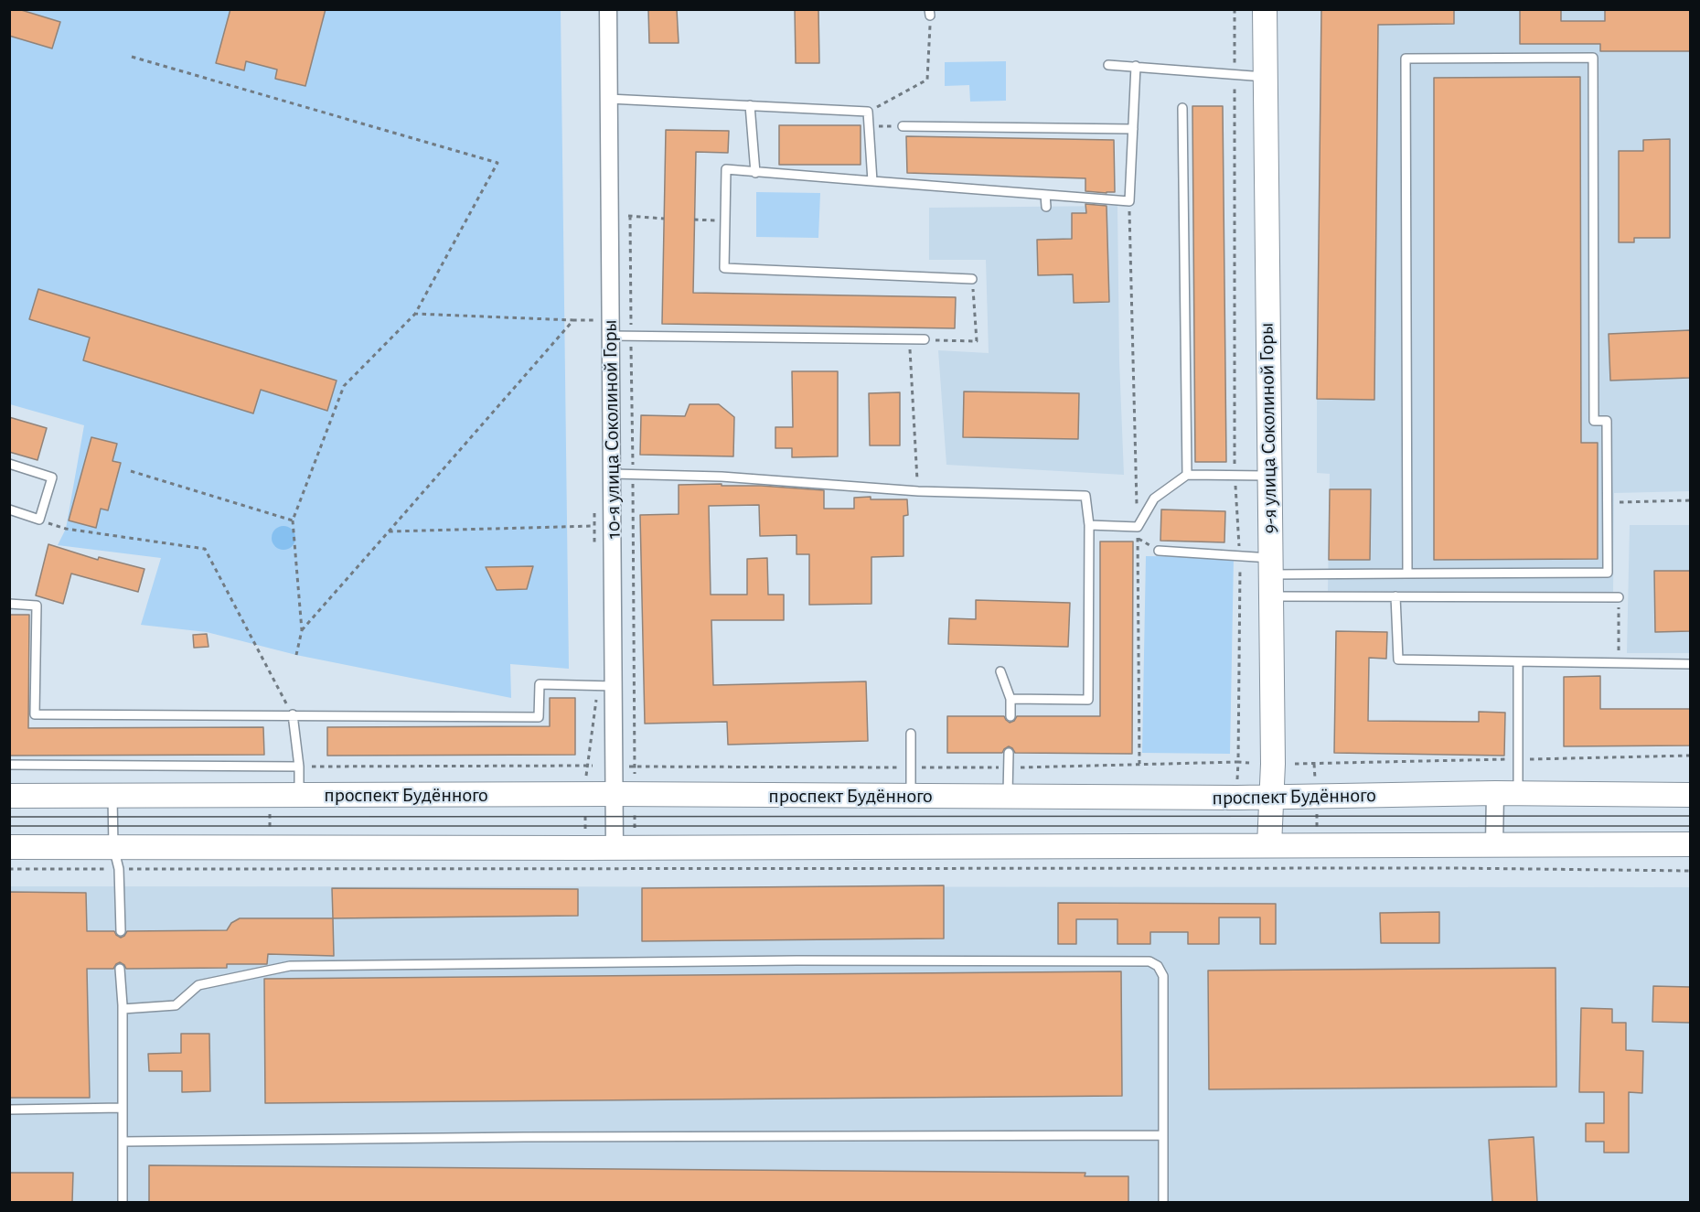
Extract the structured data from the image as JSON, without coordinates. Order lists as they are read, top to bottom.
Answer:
{
  "streets": {
    "main road": ["9-я улица Соколиной Горы", "проспект Будённого"],
    "street": ["10-я улица Соколиной Горы"]
  },
  "crossings": [
    ["9-я улица Соколиной Горы", "проспект Будённого"],
    ["10-я улица Соколиной Горы", "проспект Будённого"]
  ]
}
